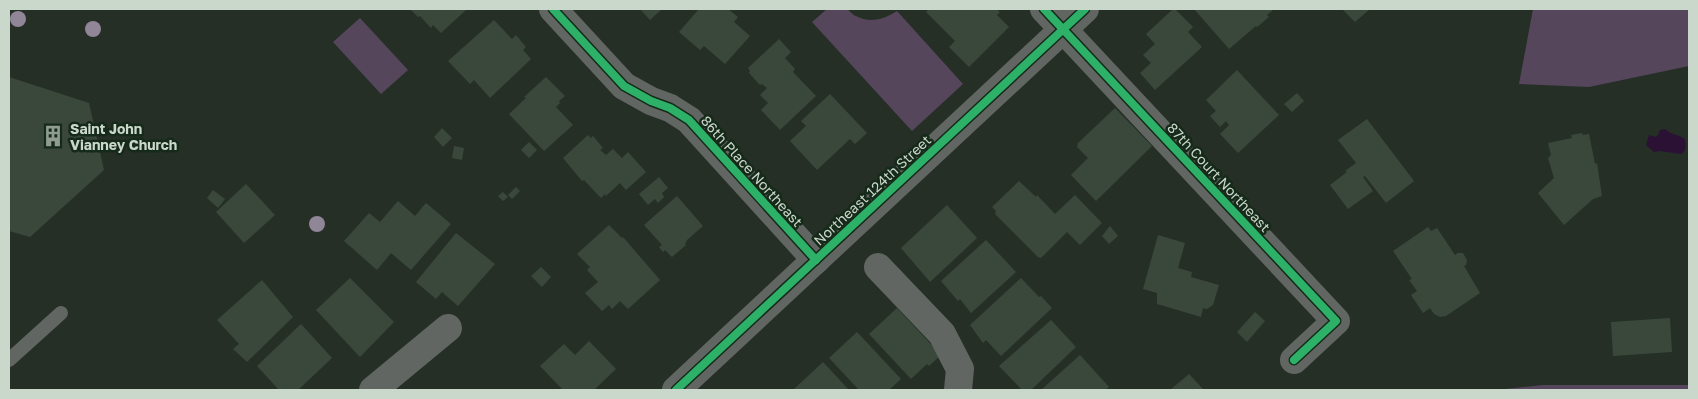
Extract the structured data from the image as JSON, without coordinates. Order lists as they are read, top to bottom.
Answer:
{
  "streets": {
    "street": ["86th Place Northeast", "87th Court Northeast", "Northeast 124th Street"]
  },
  "crossings": [
    ["86th Place Northeast", "Northeast 124th Street"],
    ["87th Court Northeast", "Northeast 124th Street"]
  ],
  "places": {
    "building": ["Saint John Vianney Church"]
  }
}
